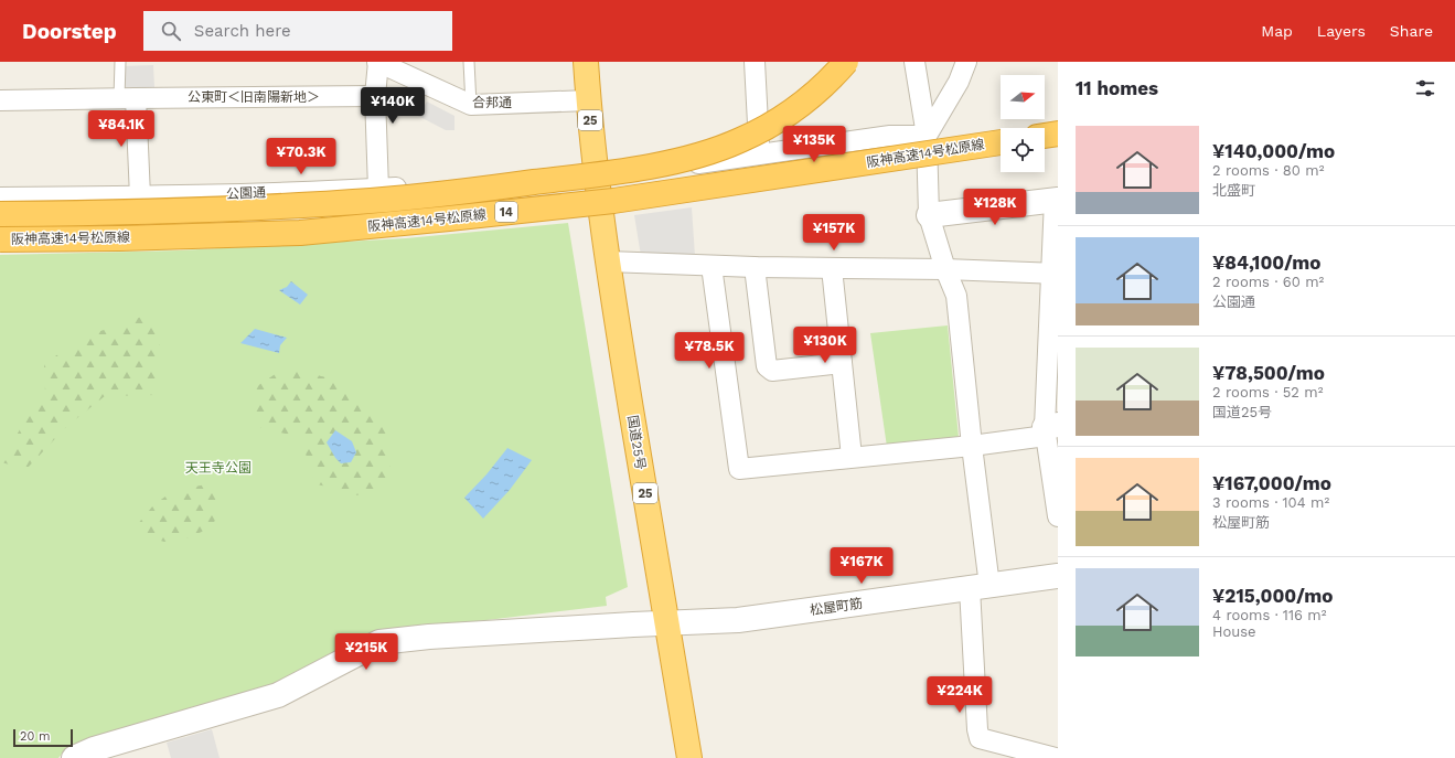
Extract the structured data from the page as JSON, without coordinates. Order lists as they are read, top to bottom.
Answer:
{
  "streets": {
    "highway": [
      "25",
      "阪神高速14号松原線",
      "14",
      "国道25号"
    ],
    "street": [
      "公東町＜旧南陽新地＞",
      "合邦通",
      "公園通",
      "松屋町筋"
    ]
  },
  "crossings": [
    ["合邦通", "25"],
    ["25", "公園通"],
    ["25", "国道25号"],
    ["公園通", "国道25号"],
    ["国道25号", "松屋町筋"]
  ],
  "parks": ["天王寺公園"],
  "scale_bar": "20 m",
  "north": "right",
  "page": {
    "header": "Doorstep",
    "search": "Search here",
    "nav": ["Map", "Layers", "Share"],
    "heading": "11 homes",
    "price": [
      "¥140K",
      "¥84.1K",
      "¥135K",
      "¥70.3K",
      "¥128K",
      "¥157K",
      "¥130K",
      "¥78.5K",
      "¥167K",
      "¥215K",
      "¥224K"
    ],
    "list": [
      {
        "name": "¥140,000/mo",
        "note": "2 rooms · 80 m² · 北盛町"
      },
      {
        "name": "¥84,100/mo",
        "note": "2 rooms · 60 m² · 公園通"
      },
      {
        "name": "¥78,500/mo",
        "note": "2 rooms · 52 m² · 国道25号"
      },
      {
        "name": "¥167,000/mo",
        "note": "3 rooms · 104 m² · 松屋町筋"
      },
      {
        "name": "¥215,000/mo",
        "note": "4 rooms · 116 m² · House"
      }
    ],
    "scale": "20 m"
  }
}
